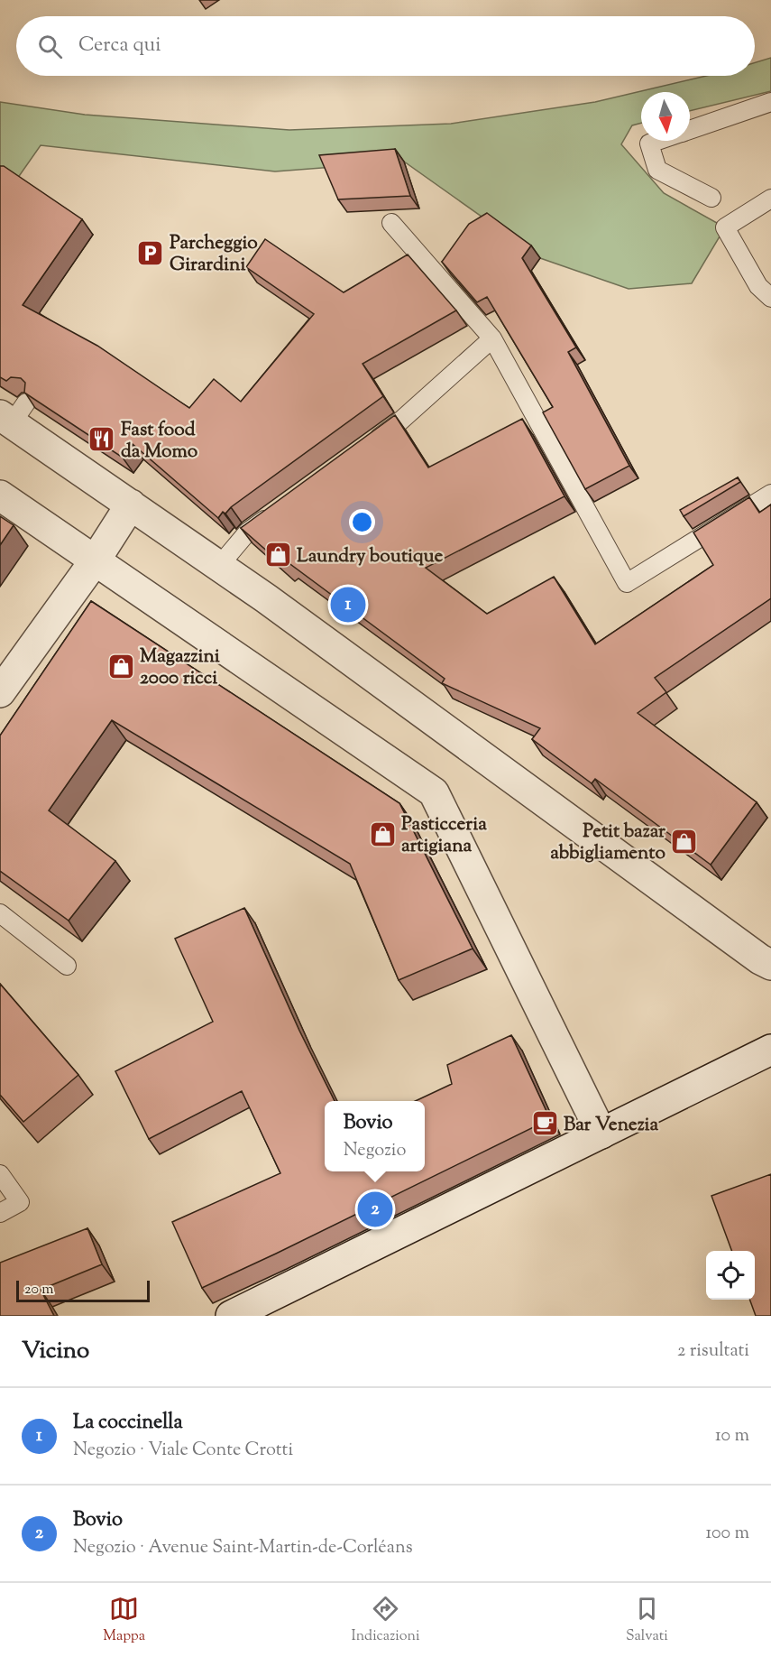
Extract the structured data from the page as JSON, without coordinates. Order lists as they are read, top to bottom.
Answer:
{
  "places": {
    "parking": ["Parcheggio Girardini"],
    "restaurant": ["Fast food da Momo"],
    "shop": [
      "Laundry boutique",
      "Magazzini 2000 ricci",
      "Pasticceria artigiana",
      "Petit bazar abbigliamento"
    ],
    "cafe": ["Bar Venezia"]
  },
  "scale_bar": "20 m",
  "north": "bottom",
  "page": {
    "search": "Cerca qui",
    "pins": ["1", "2"],
    "popup": ["Bovio", "Negozio"],
    "scale": "20 m",
    "heading": ["Vicino", "2 risultati"],
    "list": [
      {
        "mark": "1",
        "name": "La coccinella",
        "note": "Negozio · Viale Conte Crotti",
        "value": "10 m"
      },
      {
        "mark": "2",
        "name": "Bovio",
        "note": "Negozio · Avenue Saint-Martin-de-Corléans",
        "value": "100 m"
      }
    ],
    "nav": ["Mappa", "Indicazioni", "Salvati"]
  }
}
